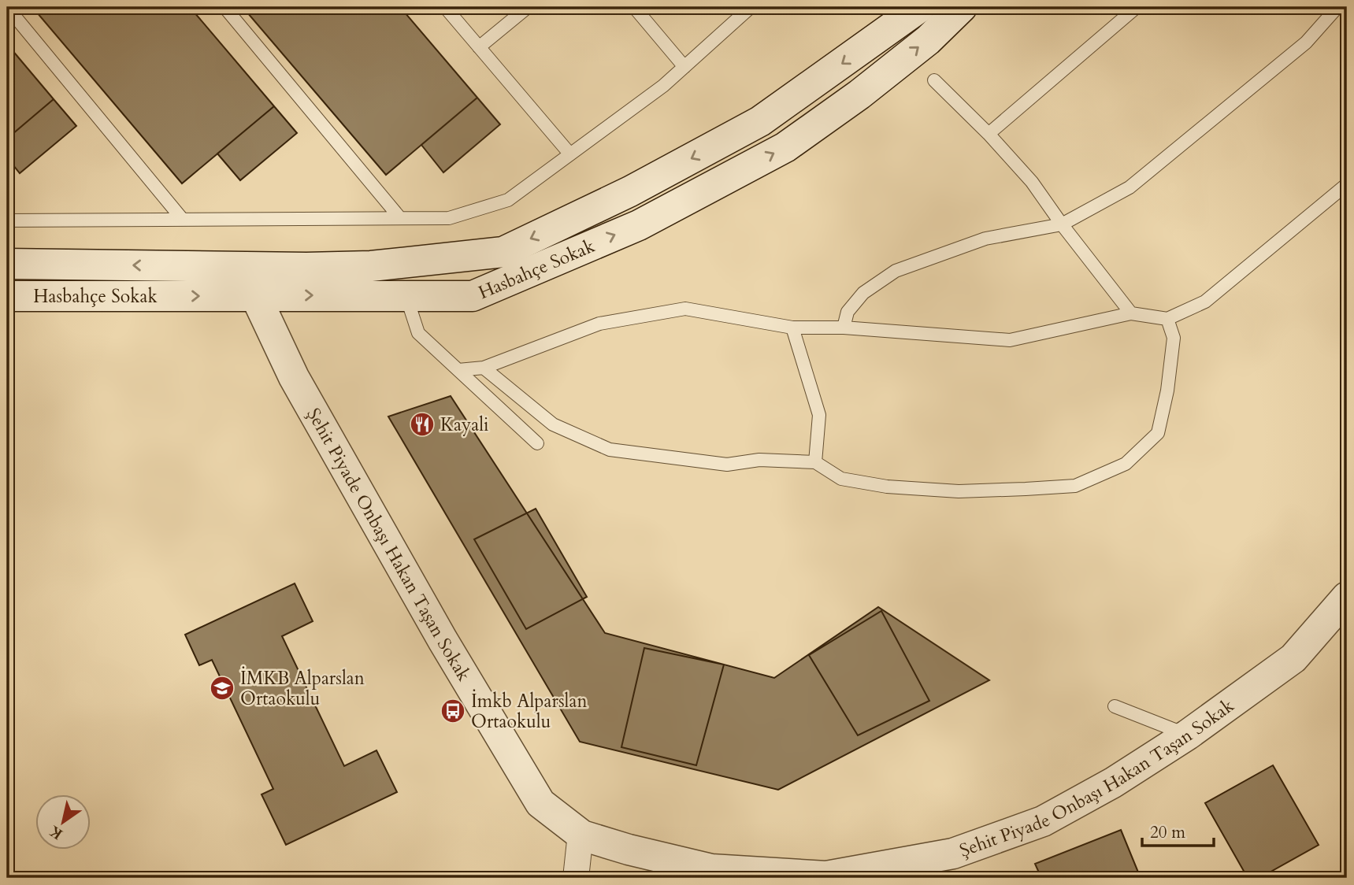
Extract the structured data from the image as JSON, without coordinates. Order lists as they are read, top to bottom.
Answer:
{
  "streets": {
    "main road": ["Hasbahçe Sokak", "Şehit Piyade Onbaşı Hakan Taşan Sokak"]
  },
  "crossings": [
    ["Hasbahçe Sokak", "Şehit Piyade Onbaşı Hakan Taşan Sokak"]
  ],
  "places": {
    "restaurant": ["Kayali"],
    "school or university": ["İMKB Alparslan Ortaokulu"],
    "bus stop": ["İmkb Alparslan Ortaokulu"]
  },
  "scale_bar": "20 m",
  "north": "bottom left"
}
